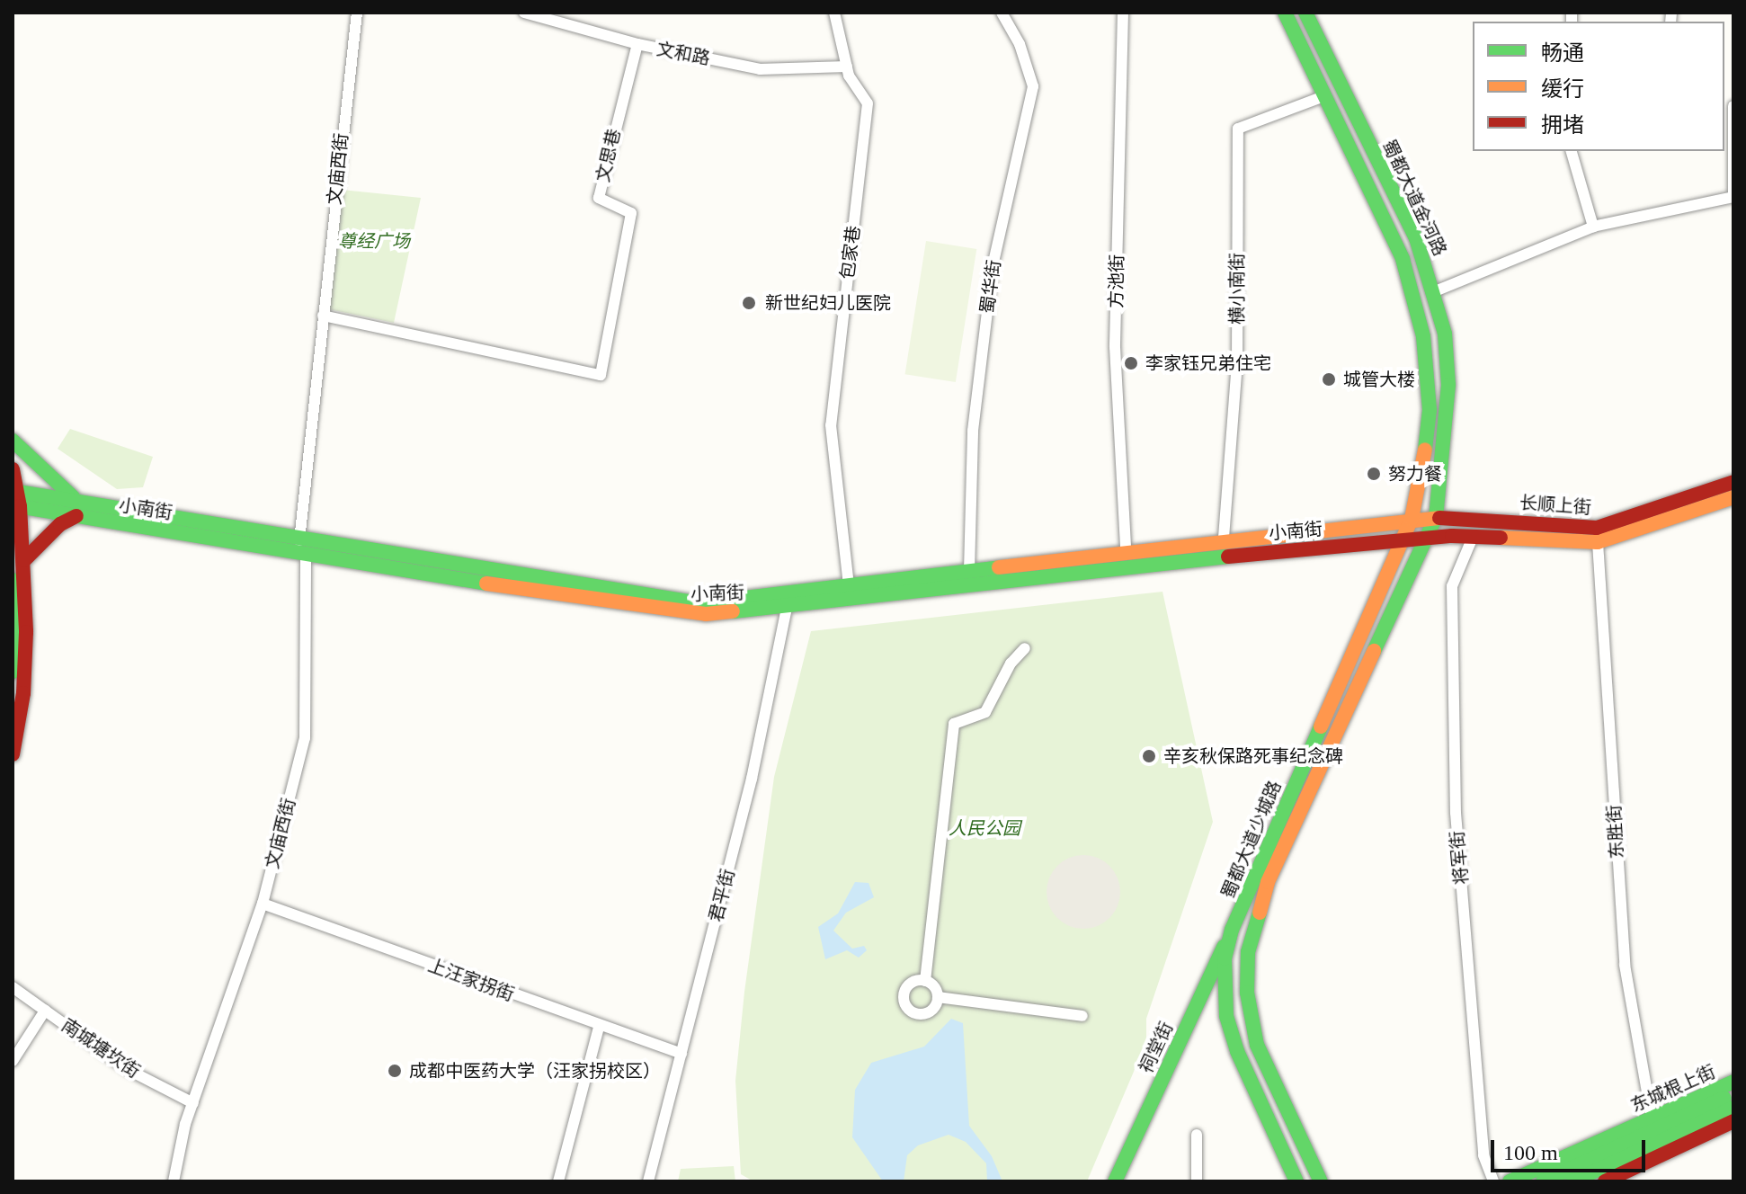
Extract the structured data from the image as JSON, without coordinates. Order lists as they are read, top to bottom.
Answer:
{
  "streets": {
    "main road": [
      "蜀都大道金河路",
      "长顺上街",
      "小南街",
      "蜀都大道少城路",
      "祠堂街",
      "东城根上街"
    ],
    "street": [
      "文和路",
      "文思巷",
      "文庙西街",
      "包家巷",
      "方池街",
      "蜀华街",
      "横小南街",
      "东胜街",
      "将军街",
      "君平街",
      "上汪家拐街",
      "南城塘坎街"
    ]
  },
  "crossings": [
    ["文和路", "文思巷"],
    ["文和路", "包家巷"],
    ["文思巷", "文庙西街"],
    ["文庙西街", "小南街"],
    ["文庙西街", "上汪家拐街"],
    ["文庙西街", "南城塘坎街"],
    ["蜀都大道金河路", "横小南街"],
    ["蜀都大道金河路", "长顺上街"],
    ["蜀都大道金河路", "小南街"],
    ["蜀都大道金河路", "蜀都大道少城路"],
    ["包家巷", "小南街"],
    ["方池街", "小南街"],
    ["蜀华街", "小南街"],
    ["横小南街", "小南街"],
    ["长顺上街", "小南街"],
    ["长顺上街", "东胜街"],
    ["长顺上街", "蜀都大道少城路"],
    ["长顺上街", "将军街"],
    ["小南街", "蜀都大道少城路"],
    ["小南街", "君平街"],
    ["东胜街", "东城根上街"],
    ["蜀都大道少城路", "祠堂街"],
    ["君平街", "上汪家拐街"]
  ],
  "parks": ["尊经广场", "人民公园"],
  "places": [
    "新世纪妇儿医院",
    "李家钰兄弟住宅",
    "城管大楼",
    "努力餐",
    "辛亥秋保路死事纪念碑",
    "成都中医药大学（汪家拐校区）"
  ],
  "legend": ["畅通", "缓行", "拥堵"],
  "scale_bar": "100 m"
}
